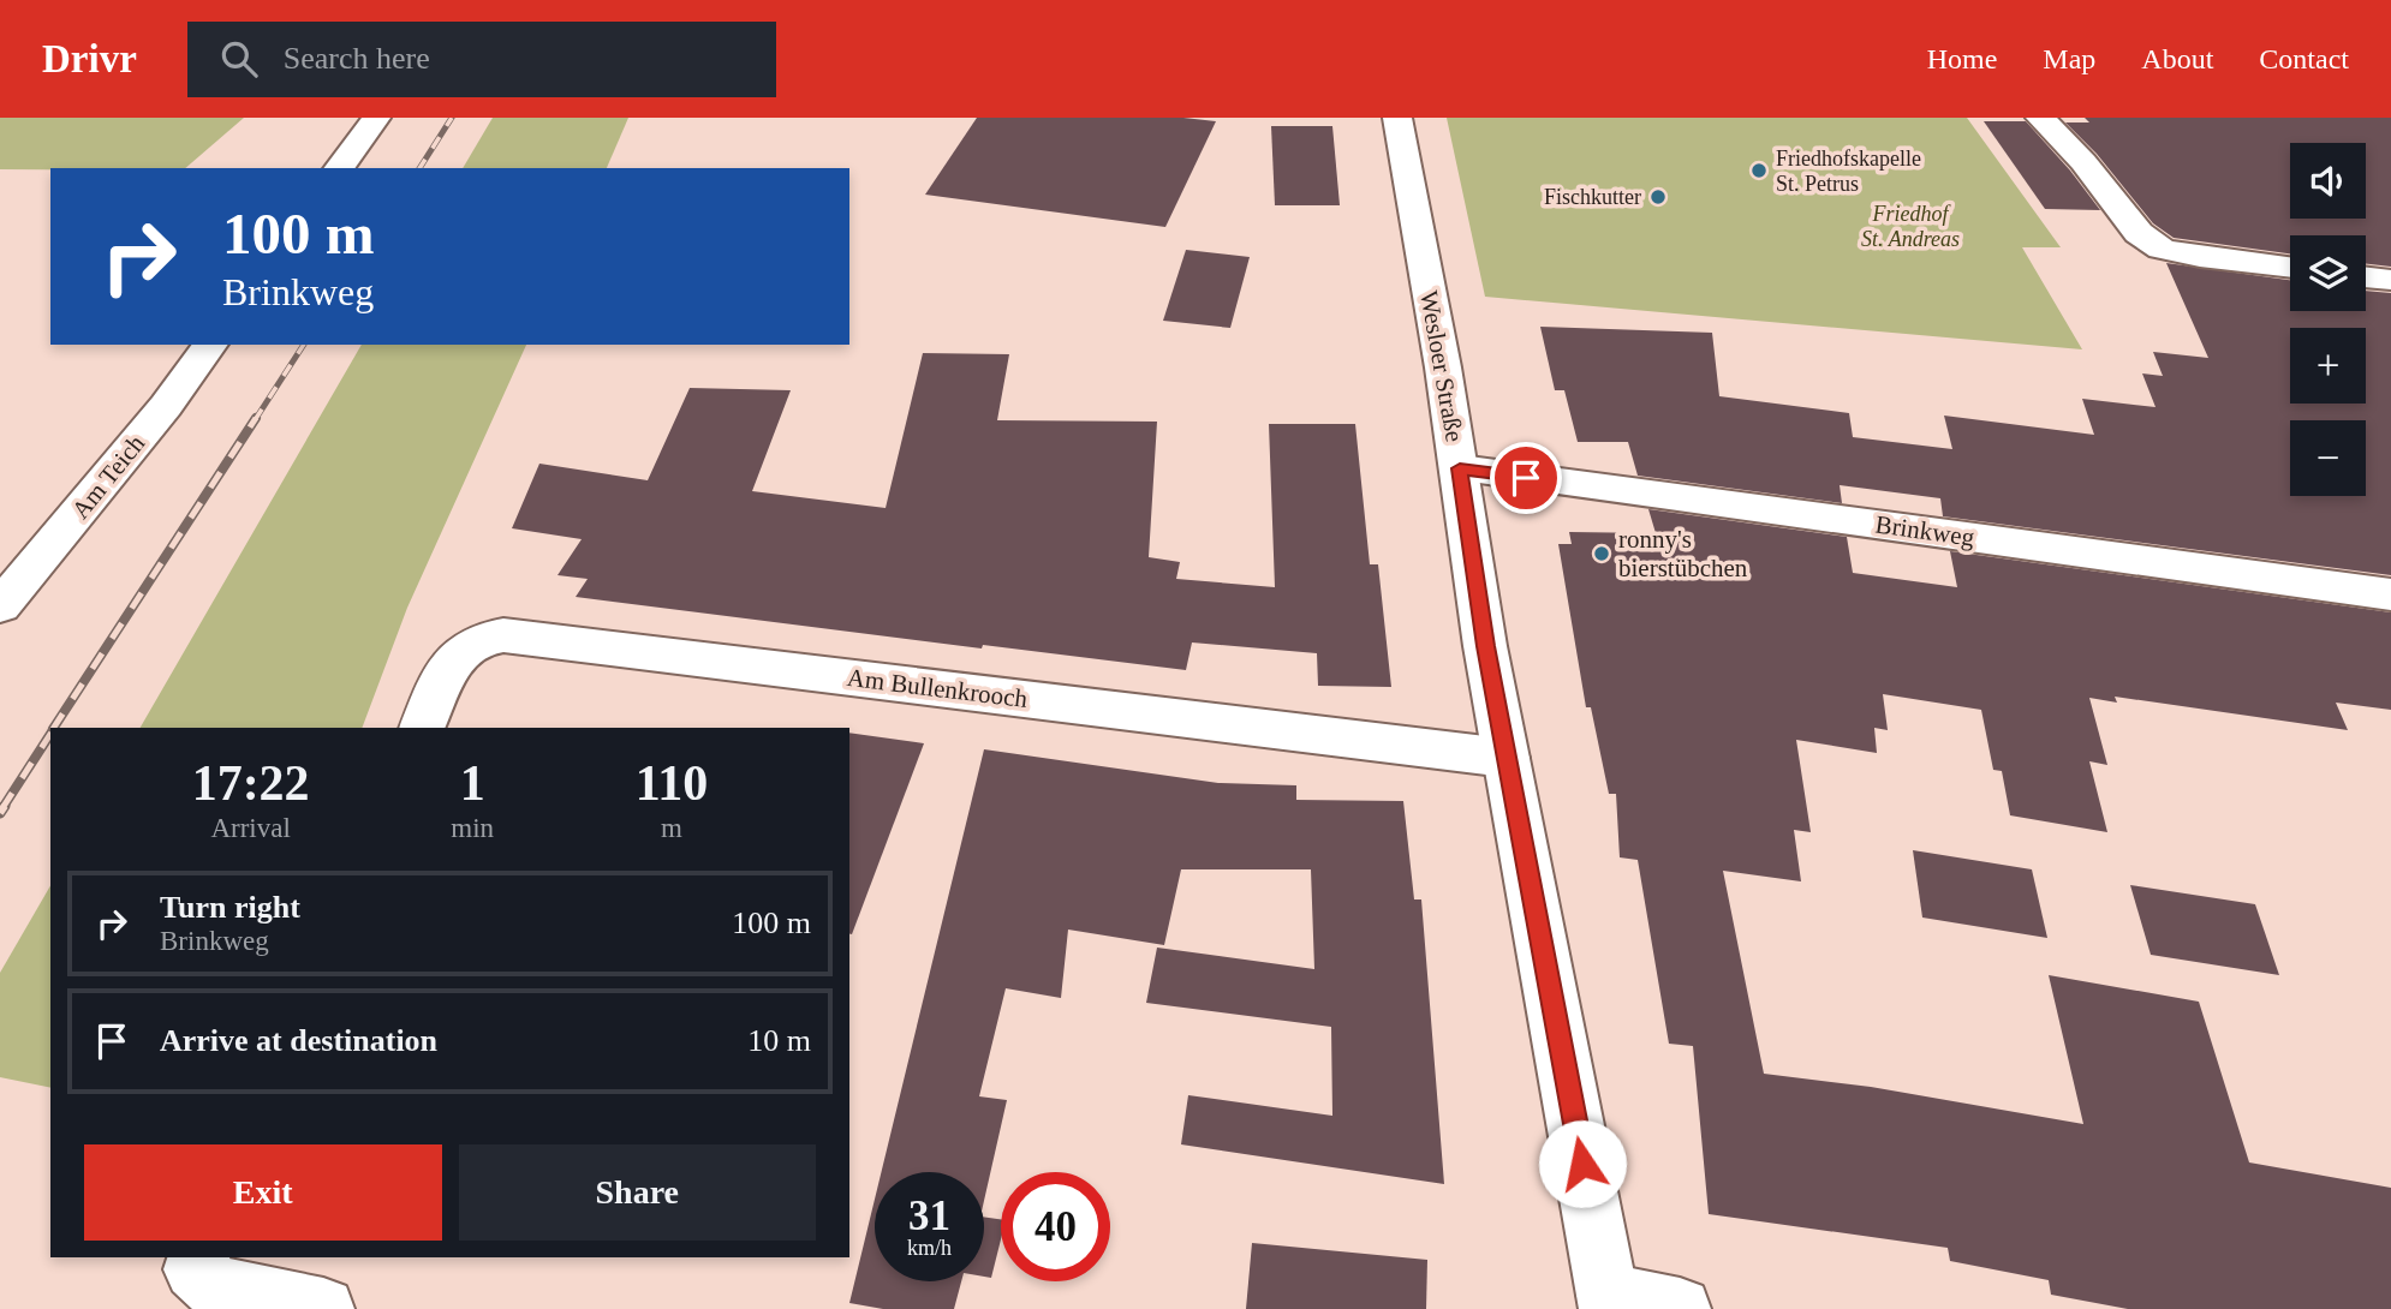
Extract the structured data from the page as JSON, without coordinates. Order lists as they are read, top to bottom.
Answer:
{
  "streets": {
    "street": [
      "Wesloer Straße",
      "Am Teich",
      "Brinkweg",
      "Am Bullenkrooch"
    ]
  },
  "crossings": [
    ["Wesloer Straße", "Brinkweg"],
    ["Wesloer Straße", "Am Bullenkrooch"]
  ],
  "parks": ["Friedhof St. Andreas"],
  "places": ["Friedhofskapelle St. Petrus", "Fischkutter", "ronny's bierstübchen"],
  "page": {
    "header": "Drivr",
    "search": "Search here",
    "nav": [
      "Home",
      "Map",
      "About",
      "Contact"
    ],
    "map_buttons": ["+", "−"],
    "turn": ["100 m", "Brinkweg"],
    "eta": [
      "17:22",
      "Arrival",
      "1",
      "min",
      "110",
      "m"
    ],
    "list": [
      {
        "name": "Turn right",
        "note": "Brinkweg",
        "value": "100 m"
      },
      {
        "name": "Arrive at destination",
        "value": "10 m"
      }
    ],
    "buttons": ["Exit", "Share"],
    "speed": "31 km/h",
    "limit": "40"
  }
}
